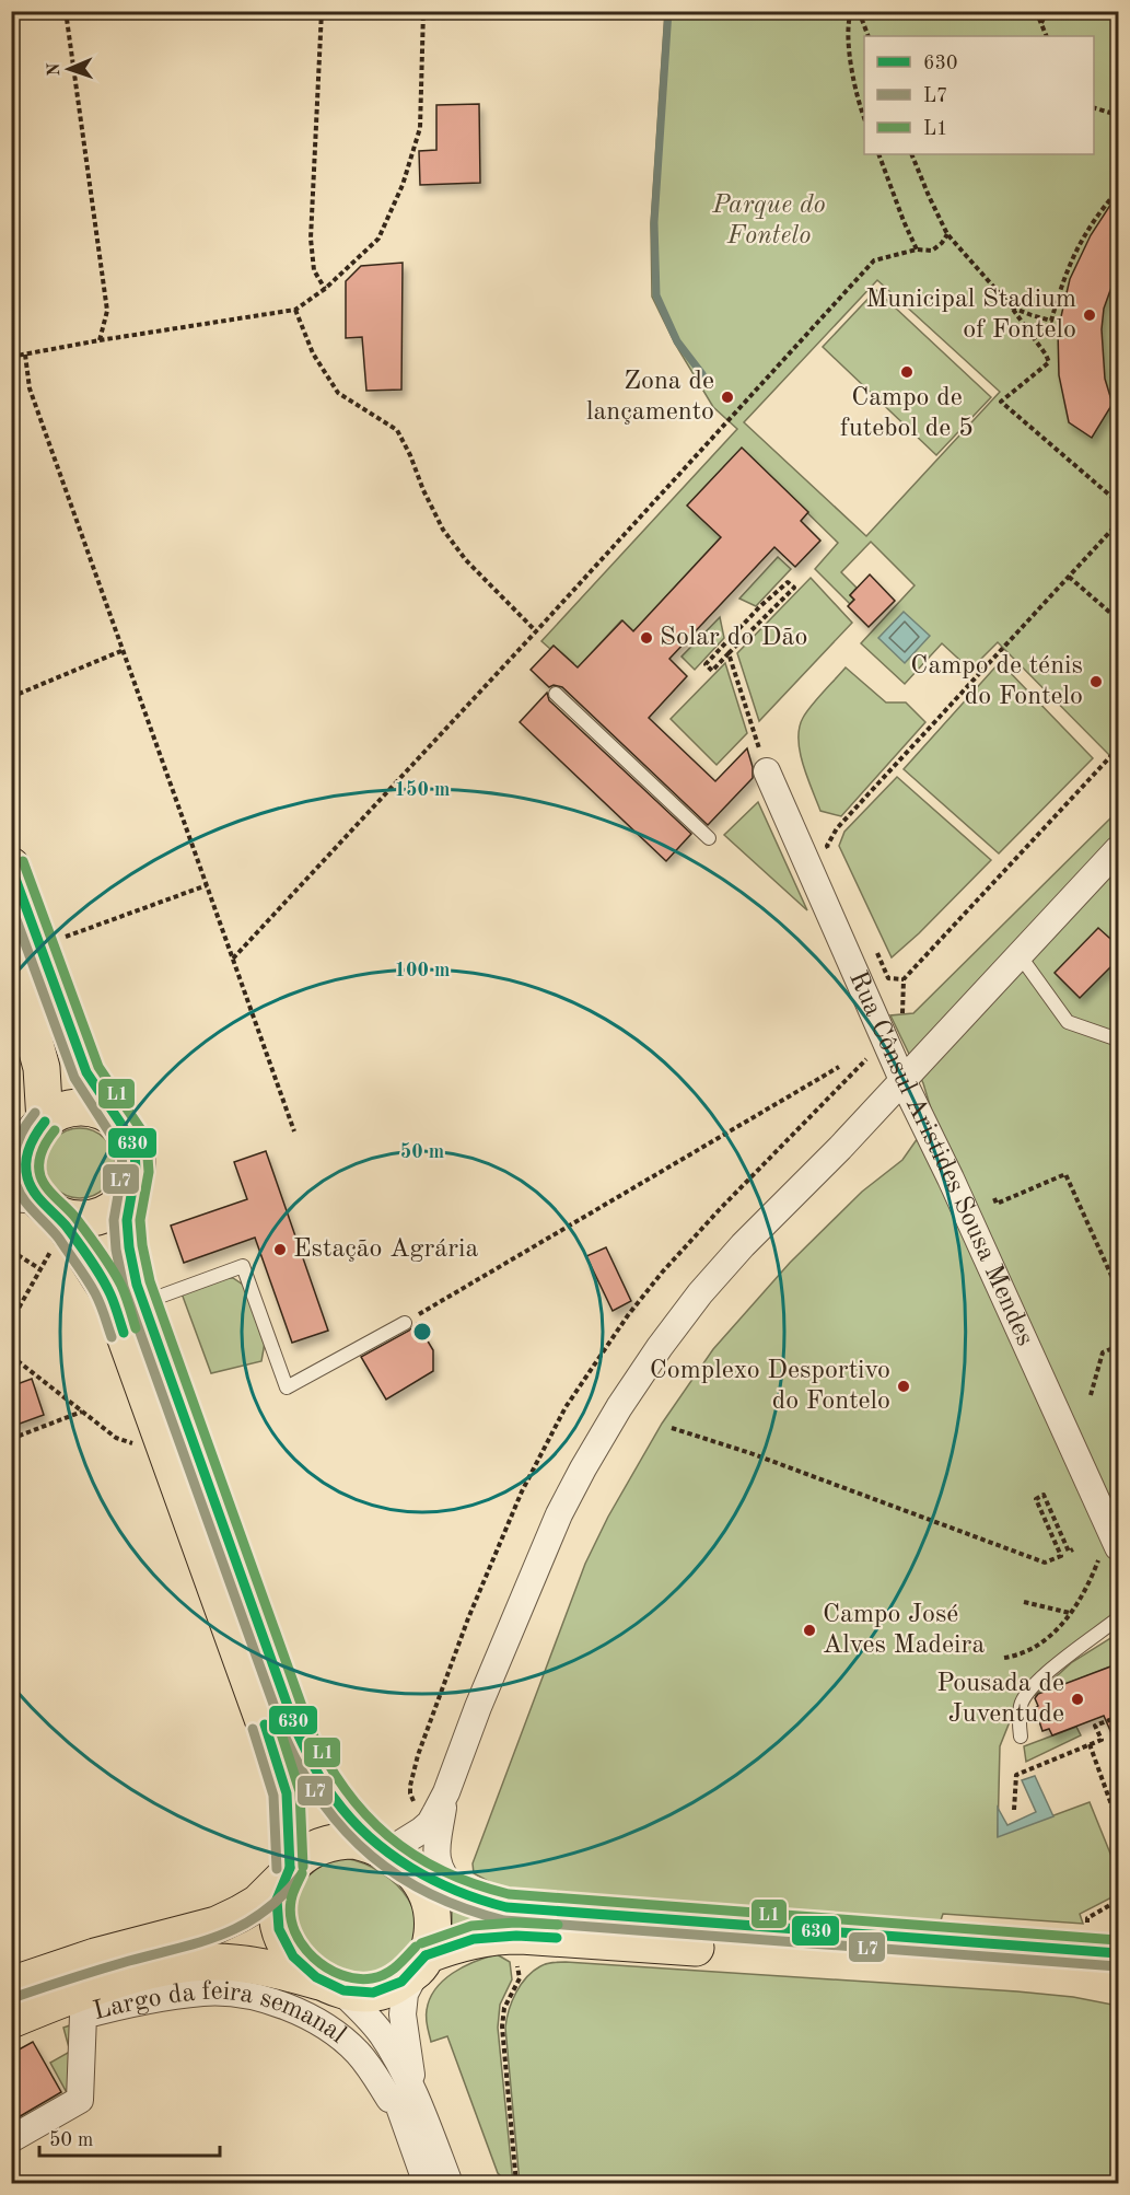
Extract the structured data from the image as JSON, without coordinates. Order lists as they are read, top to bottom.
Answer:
{
  "streets": {
    "street": ["Rua Cônsul Aristides Sousa Mendes", "Largo da feira semanal"]
  },
  "parks": ["Parque do Fontelo"],
  "places": [
    "Municipal Stadium of Fontelo",
    "Campo de futebol de 5",
    "Zona de lançamento",
    "Solar do Dão",
    "Campo de ténis do Fontelo",
    "Estação Agrária",
    "Complexo Desportivo do Fontelo",
    "Campo José Alves Madeira",
    "Pousada de Juventude"
  ],
  "lines": ["transit line L1", "transit line 630", "transit line L7"],
  "legend": ["630", "L7", "L1"],
  "scale_bar": "50 m",
  "north": "left",
  "rings": ["150 m", "100 m", "50 m"]
}
